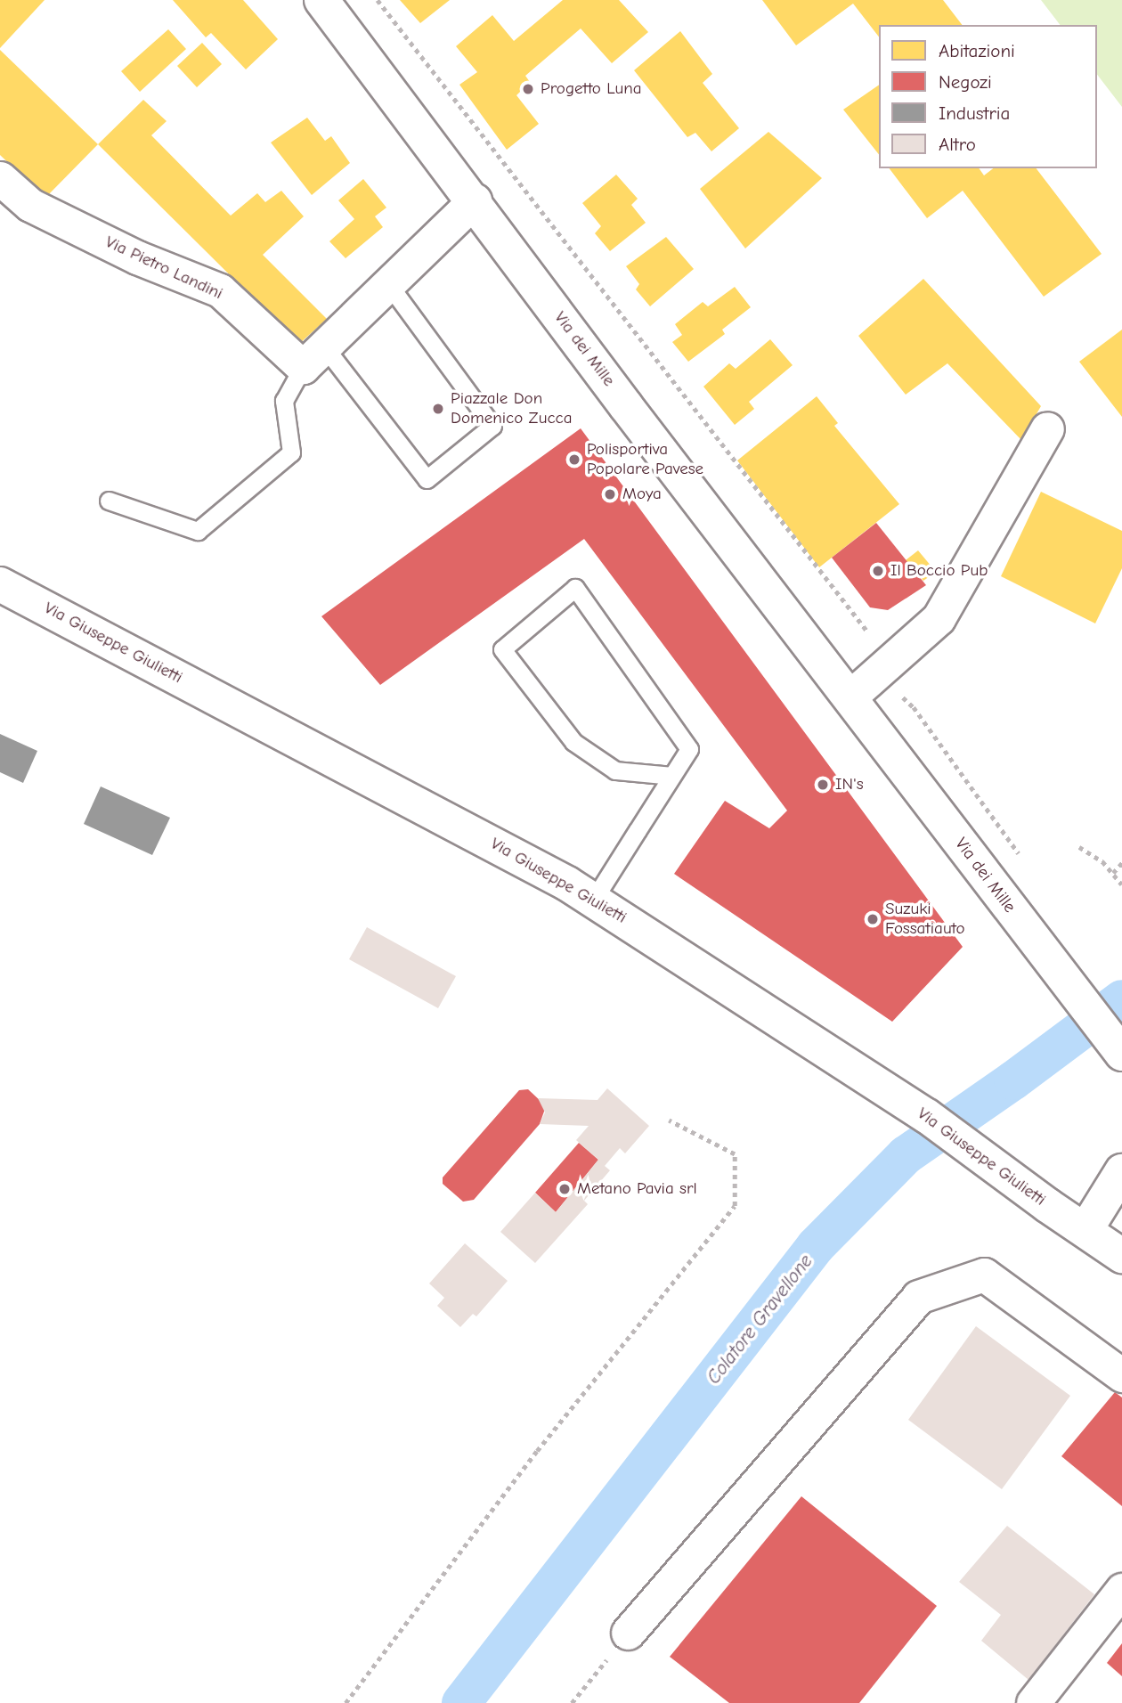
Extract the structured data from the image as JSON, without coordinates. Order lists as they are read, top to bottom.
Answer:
{
  "streets": {
    "street": ["Via Pietro Landini", "Via dei Mille", "Via Giuseppe Giulietti"]
  },
  "water": ["Colatore Gravellone"],
  "places": [
    "Progetto Luna",
    "Piazzale Don Domenico Zucca",
    "Polisportiva Popolare Pavese",
    "Moya",
    "Il Boccio Pub",
    "IN's",
    "Suzuki Fossatiauto",
    "Metano Pavia srl"
  ],
  "legend": [
    "Abitazioni",
    "Negozi",
    "Industria",
    "Altro"
  ]
}
